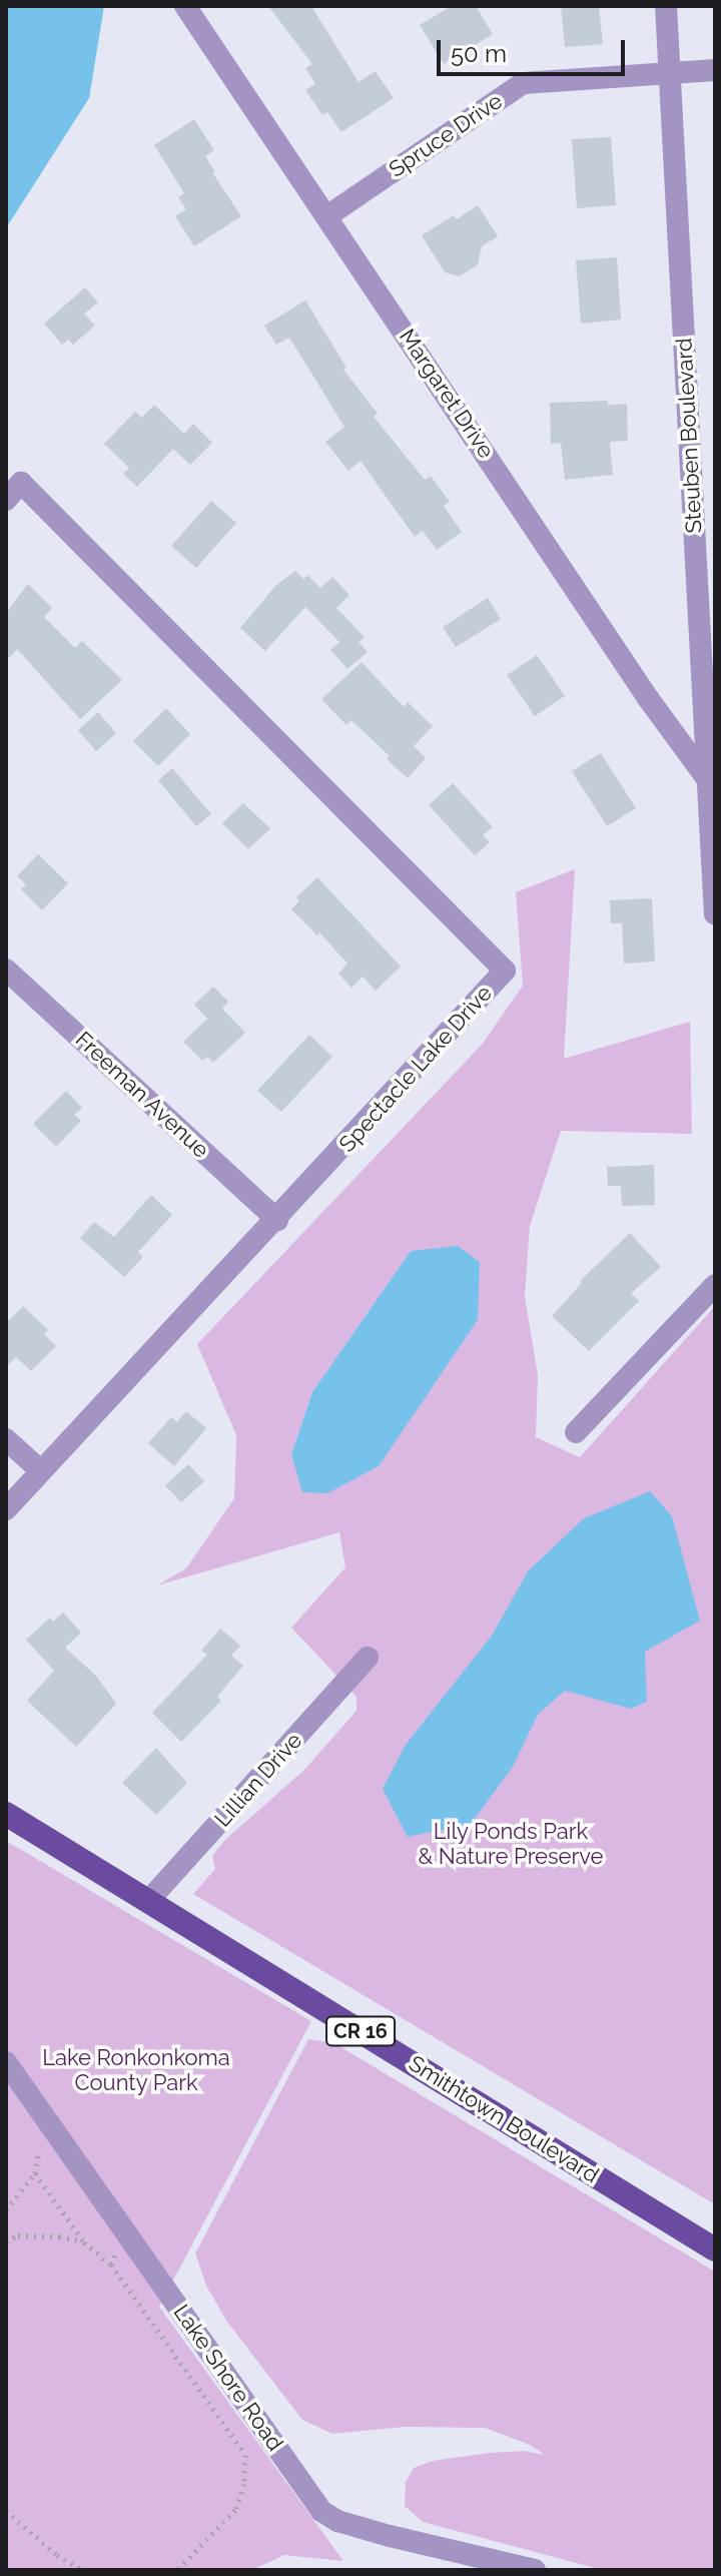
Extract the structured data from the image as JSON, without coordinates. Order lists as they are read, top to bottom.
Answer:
{
  "streets": {
    "main road": ["CR 16", "Smithtown Boulevard"],
    "street": [
      "Spruce Drive",
      "Margaret Drive",
      "Steuben Boulevard",
      "Spectacle Lake Drive",
      "Freeman Avenue",
      "Lillian Drive",
      "Lake Shore Road"
    ]
  },
  "crossings": [
    ["Spruce Drive", "Margaret Drive"],
    ["Spruce Drive", "Steuben Boulevard"],
    ["Margaret Drive", "Steuben Boulevard"],
    ["Spectacle Lake Drive", "Freeman Avenue"],
    ["Lillian Drive", "Smithtown Boulevard"]
  ],
  "parks": ["Lily Ponds Park & Nature Preserve", "Lake Ronkonkoma County Park"],
  "scale_bar": "50 m"
}
